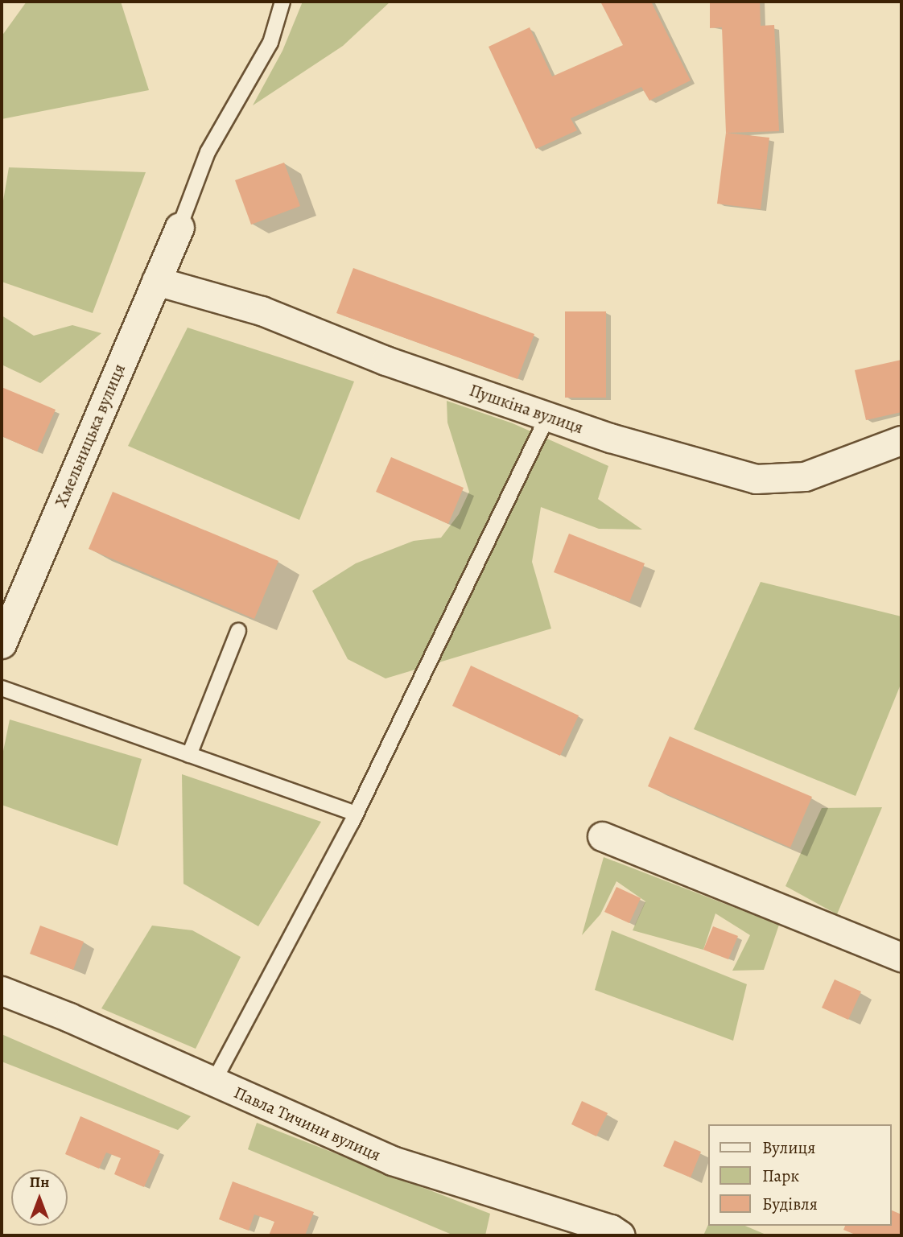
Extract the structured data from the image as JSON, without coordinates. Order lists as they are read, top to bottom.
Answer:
{
  "streets": {
    "street": ["Пушкіна вулиця", "Хмельницька вулиця", "Павла Тичини вулиця"]
  },
  "crossings": [
    ["Пушкіна вулиця", "Хмельницька вулиця"]
  ],
  "legend": ["Вулиця", "Парк", "Будівля"],
  "north": "top"
}
